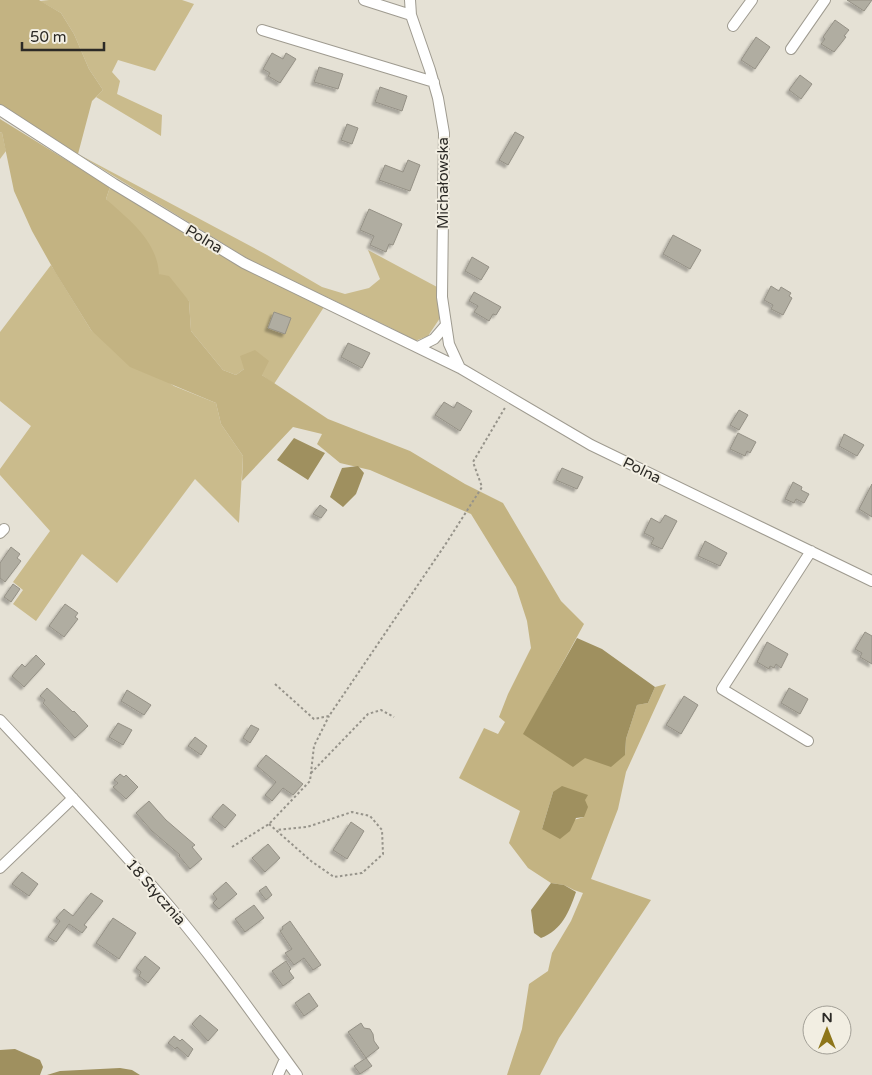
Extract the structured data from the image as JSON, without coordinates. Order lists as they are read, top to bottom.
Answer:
{
  "streets": {
    "street": ["Michałowska", "Polna", "18 Stycznia"]
  },
  "crossings": [
    ["Michałowska", "Polna"]
  ],
  "scale_bar": "50 m",
  "north": "top"
}
